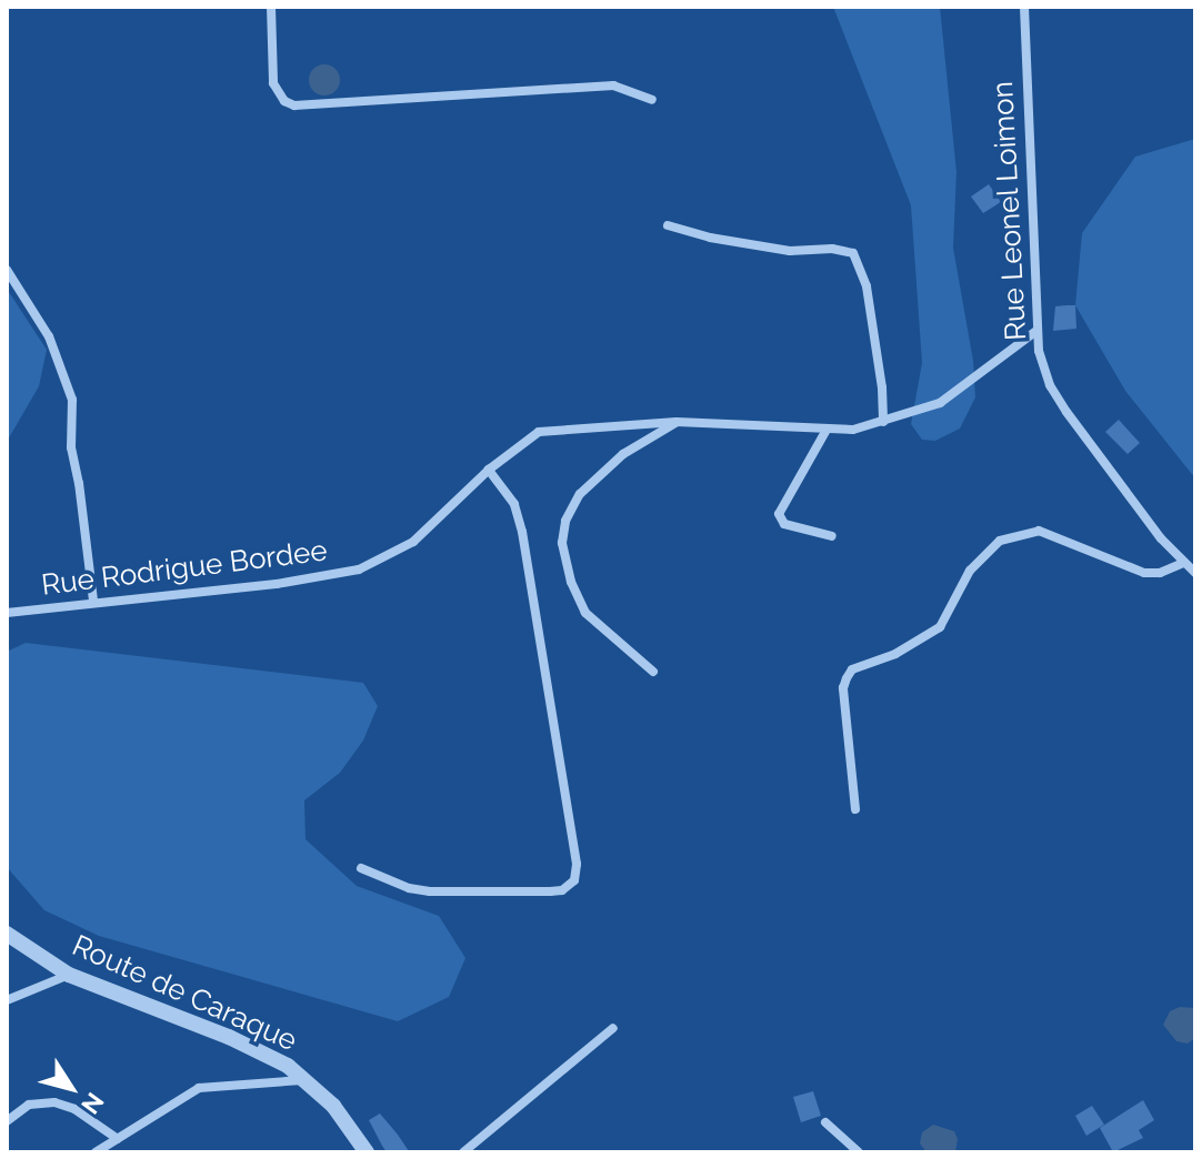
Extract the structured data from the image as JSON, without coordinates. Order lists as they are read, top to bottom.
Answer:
{
  "streets": {
    "street": ["Rue Leonel Loimon", "Rue Rodrigue Bordee", "Route de Caraque"]
  },
  "crossings": [
    ["Rue Leonel Loimon", "Rue Rodrigue Bordee"]
  ],
  "north": "bottom right"
}
